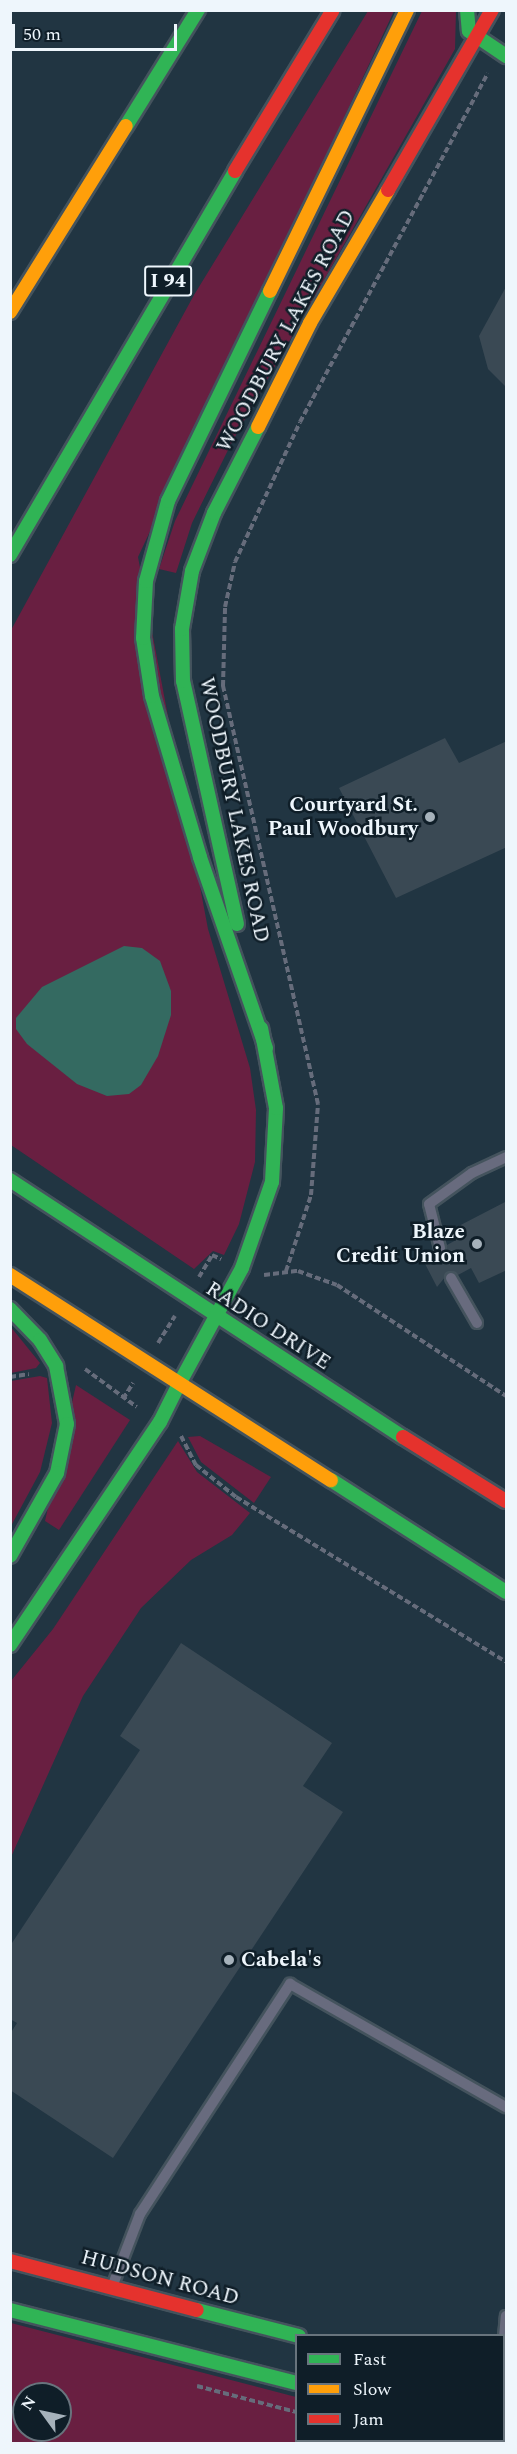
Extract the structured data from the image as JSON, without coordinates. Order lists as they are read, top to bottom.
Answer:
{
  "streets": {
    "main road": [
      "I 94",
      "WOODBURY LAKES ROAD",
      "RADIO DRIVE",
      "HUDSON ROAD"
    ]
  },
  "crossings": [
    ["WOODBURY LAKES ROAD", "RADIO DRIVE"]
  ],
  "places": ["Courtyard St. Paul Woodbury", "Blaze Credit Union", "Cabela's"],
  "legend": ["Fast", "Slow", "Jam"],
  "scale_bar": "50 m",
  "north": "top left"
}
